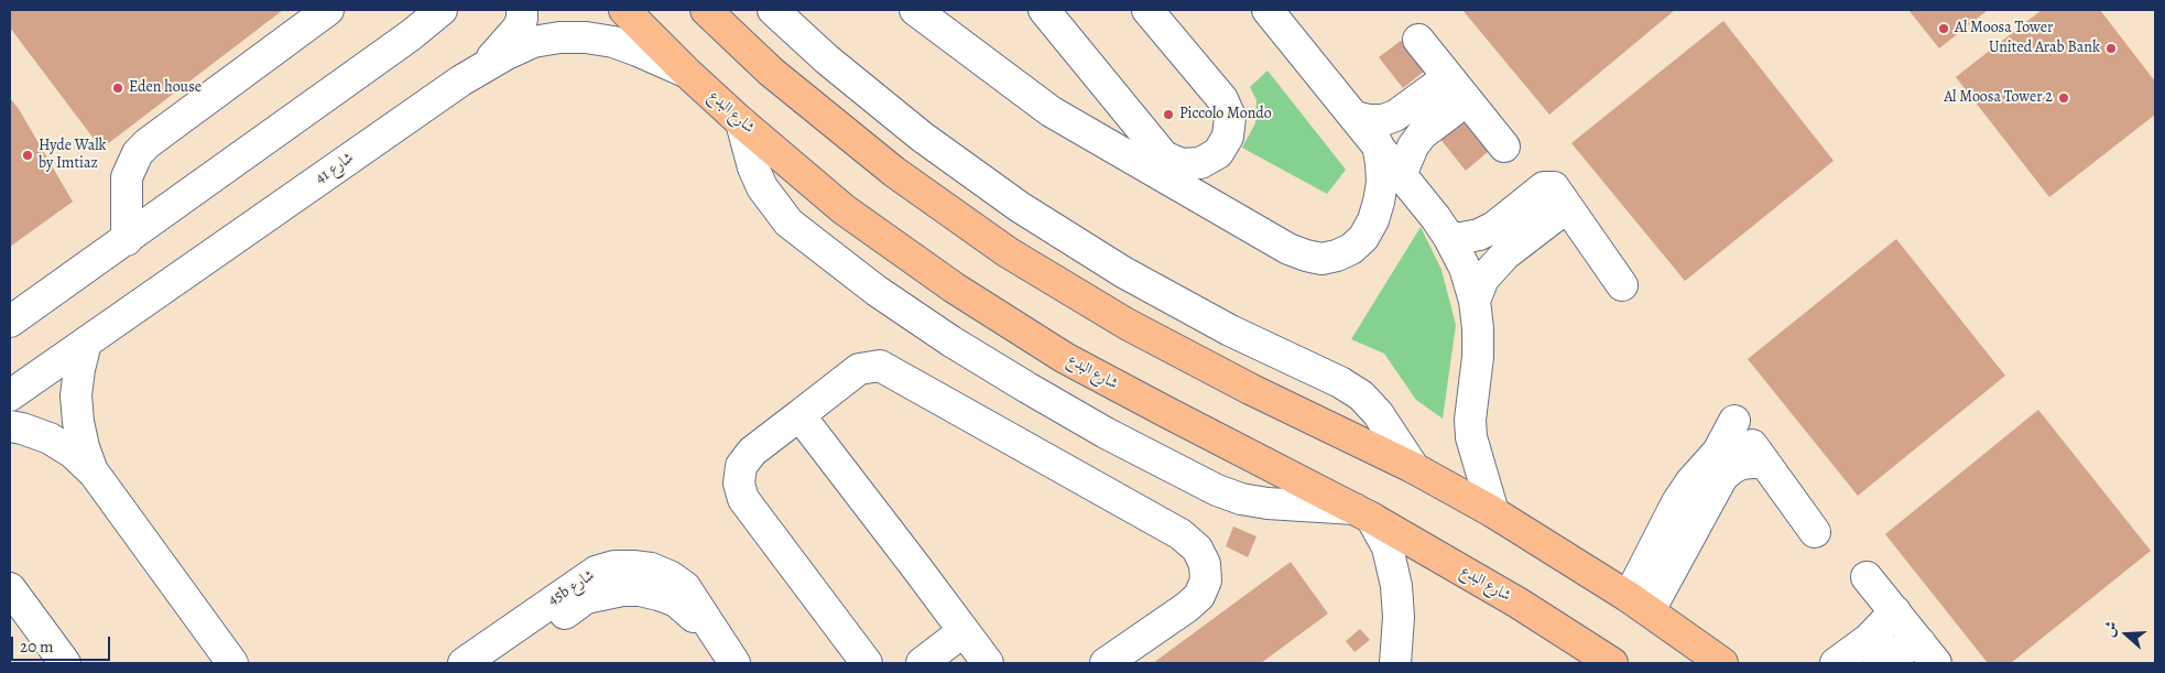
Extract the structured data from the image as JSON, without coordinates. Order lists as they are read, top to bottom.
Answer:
{
  "streets": {
    "main road": ["شارع البدع"],
    "street": ["شارع 41", "45b شارع"]
  },
  "crossings": [
    ["شارع البدع", "شارع 41"]
  ],
  "places": [
    "Al Moosa Tower",
    "United Arab Bank",
    "Eden house",
    "Al Moosa Tower 2",
    "Piccolo Mondo",
    "Hyde Walk by Imtiaz"
  ],
  "scale_bar": "20 m",
  "north": "left"
}
